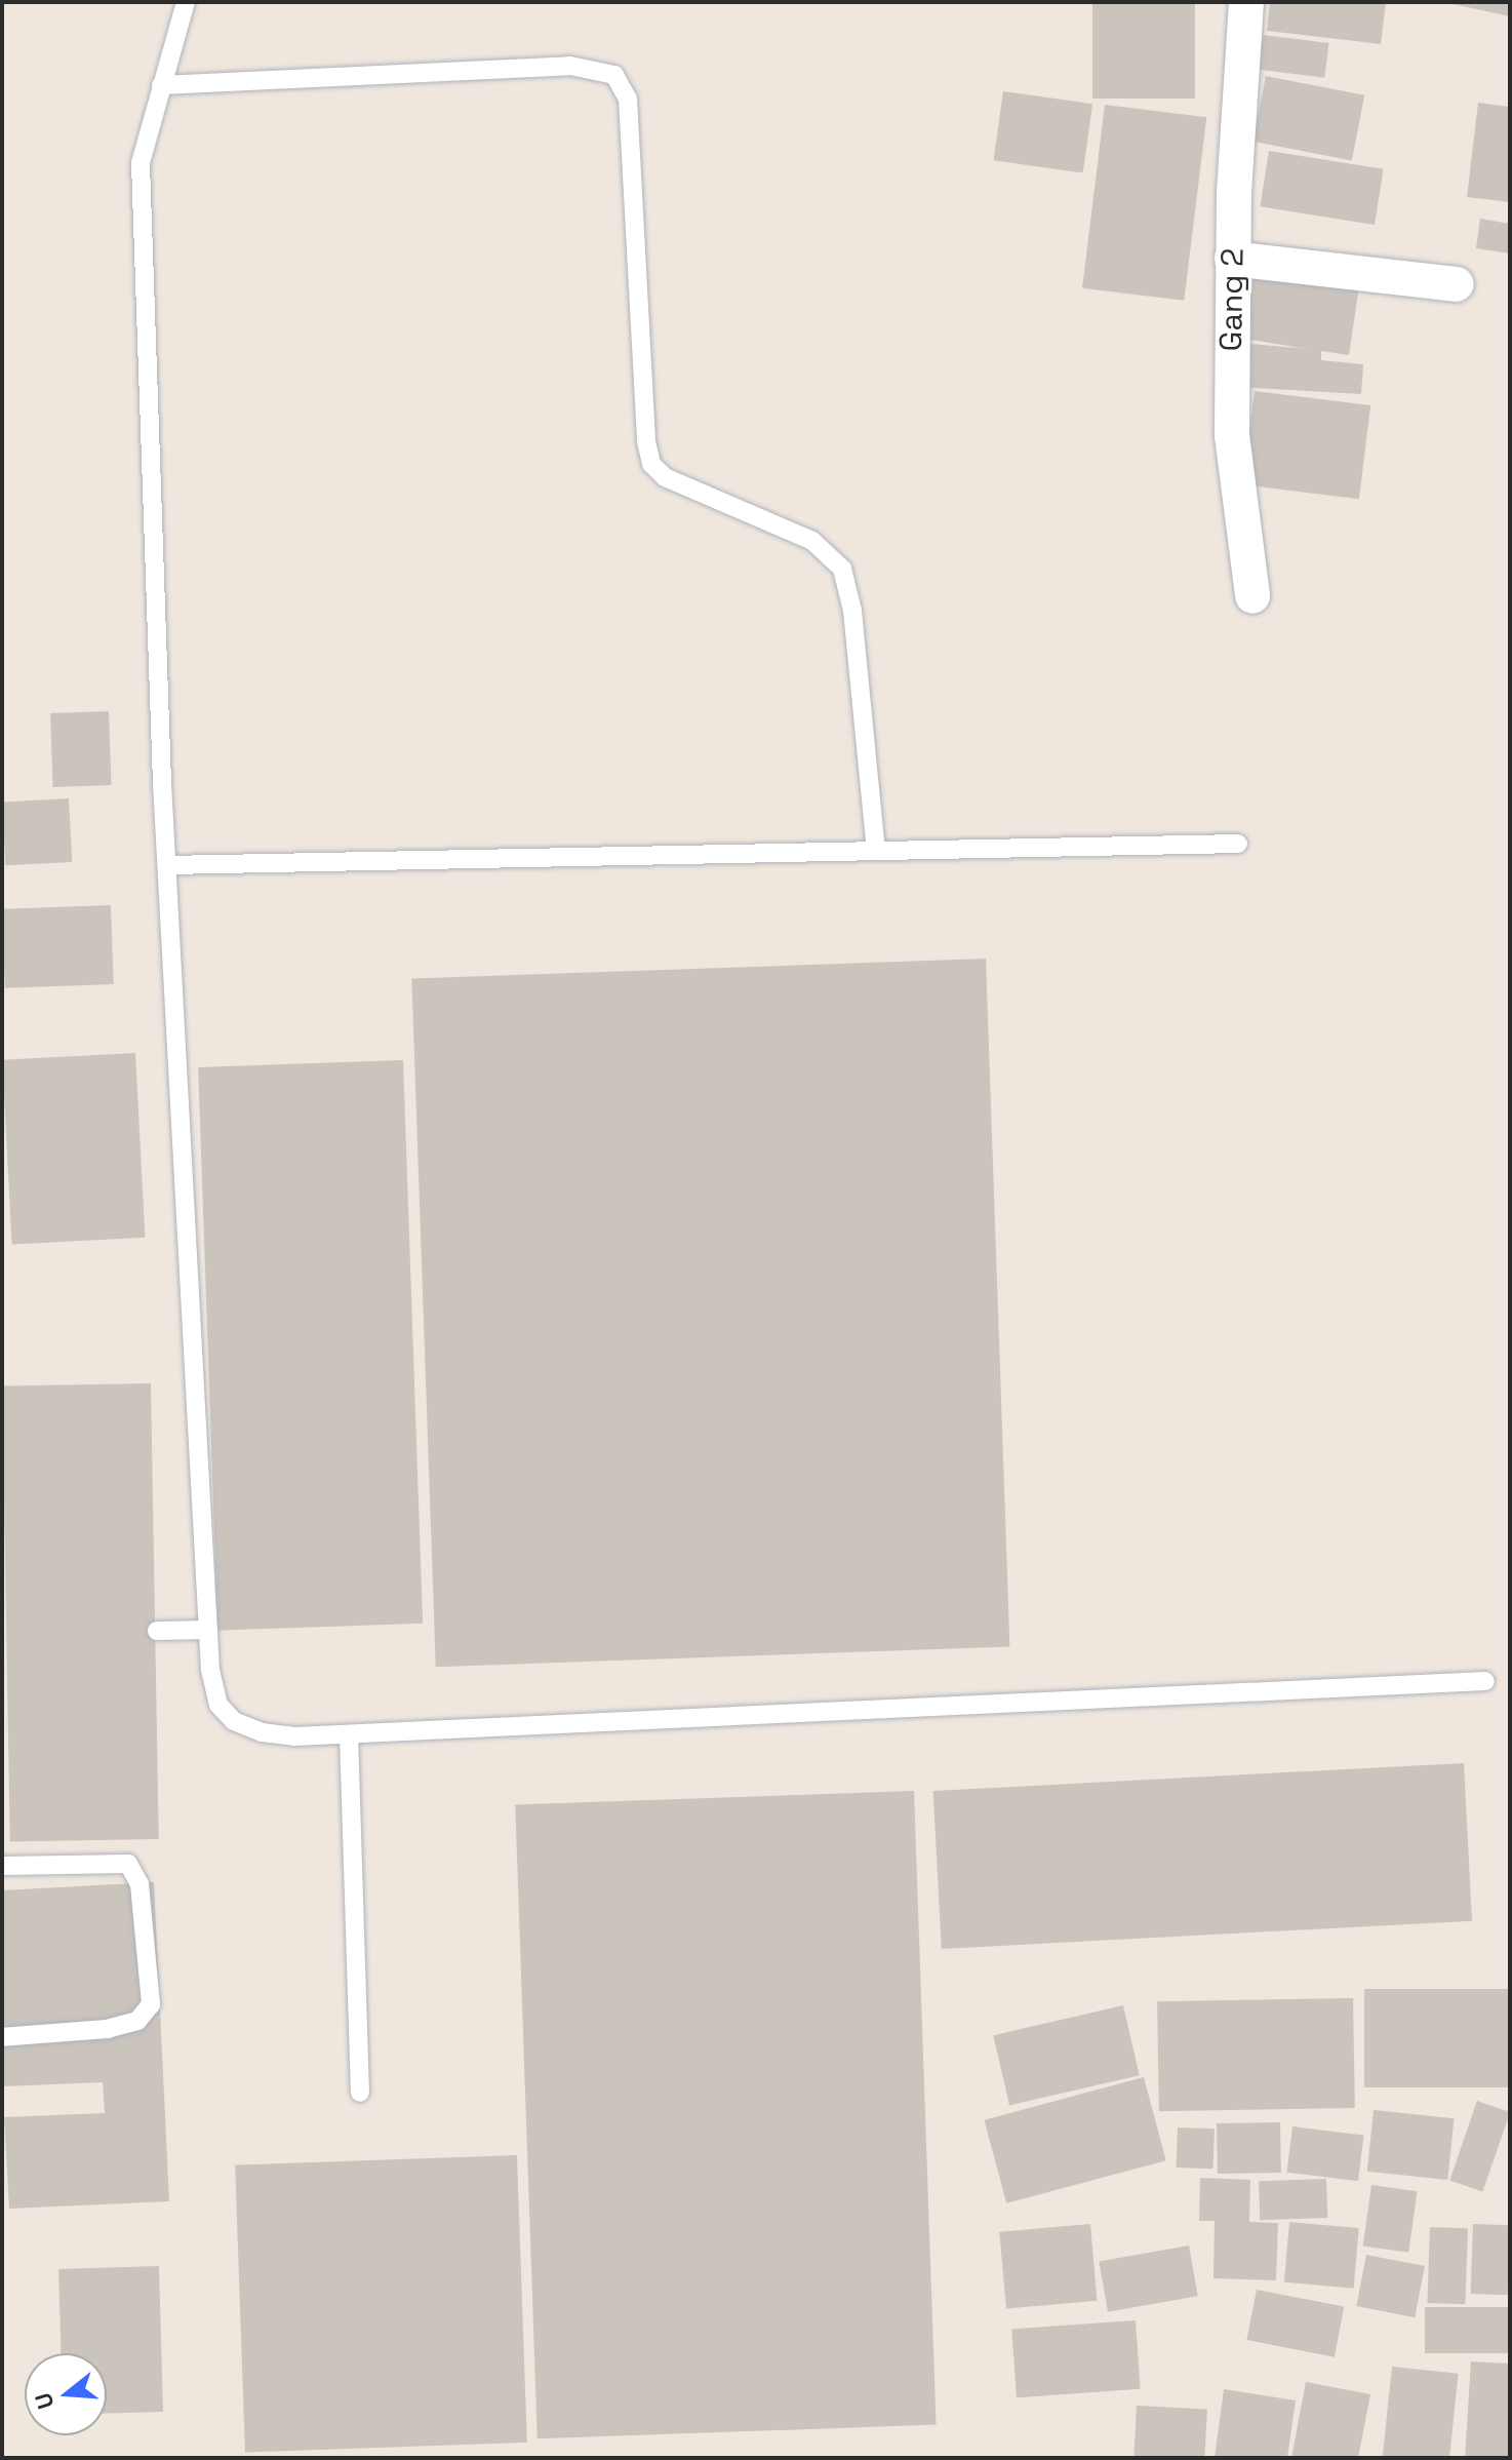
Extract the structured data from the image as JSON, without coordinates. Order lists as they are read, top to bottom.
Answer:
{
  "streets": {
    "street": ["Gang 2"]
  },
  "north": "left"
}
